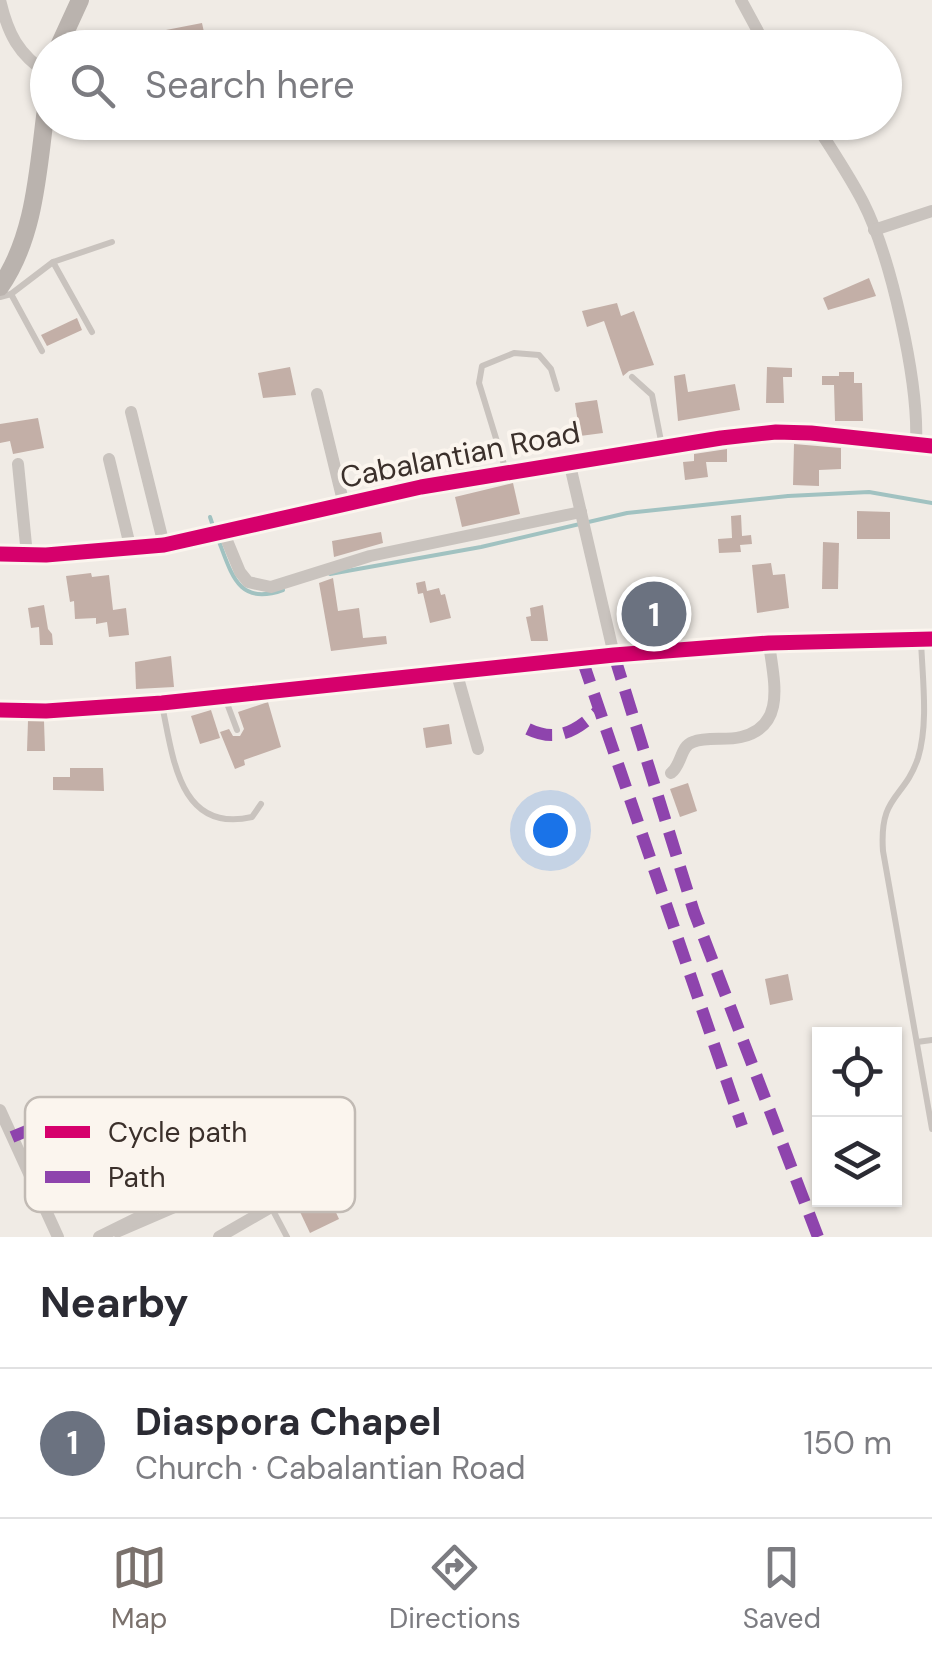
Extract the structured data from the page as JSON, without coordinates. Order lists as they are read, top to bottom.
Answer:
{
  "streets": {
    "street": ["Cabalantian Road"]
  },
  "legend": ["Cycle path", "Path"],
  "page": {
    "search": "Search here",
    "pins": "1",
    "heading": "Nearby",
    "list": [
      {
        "mark": "1",
        "name": "Diaspora Chapel",
        "note": "Church · Cabalantian Road",
        "value": "150 m"
      }
    ],
    "nav": ["Map", "Directions", "Saved"]
  }
}
